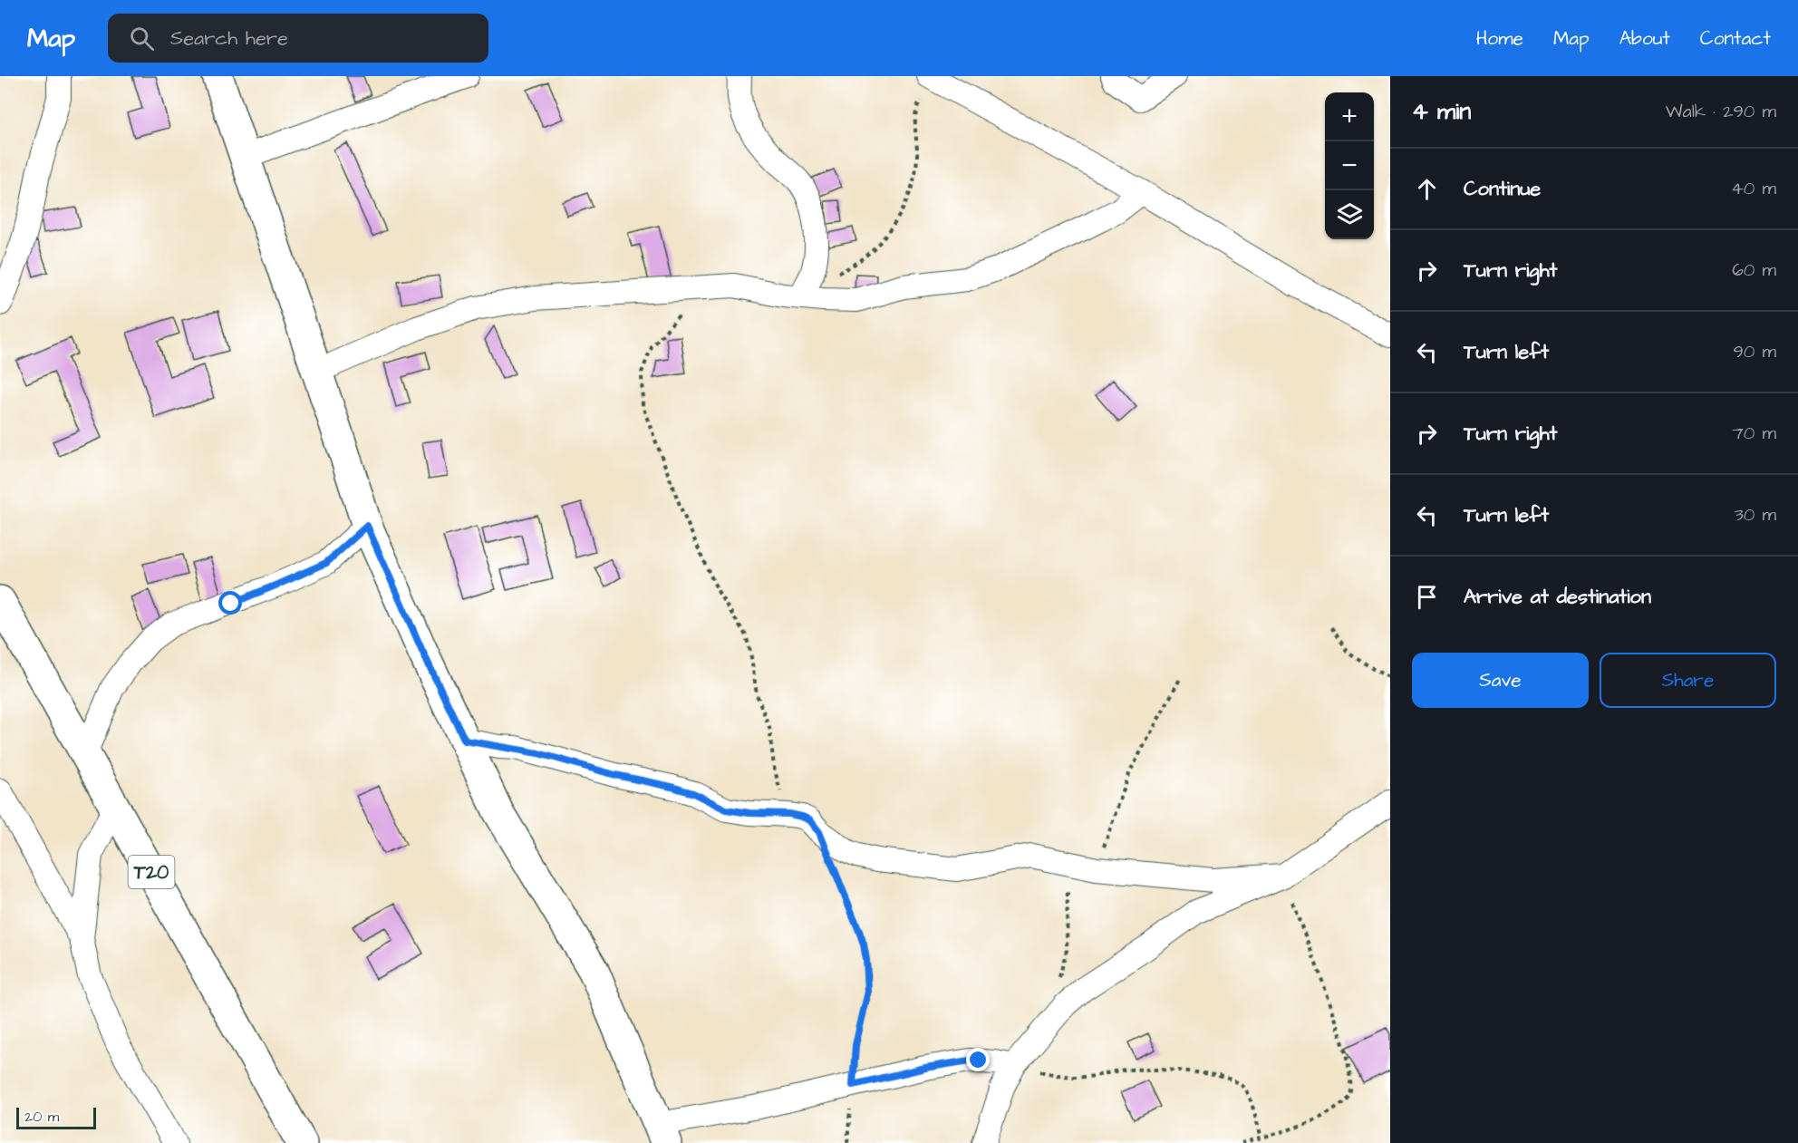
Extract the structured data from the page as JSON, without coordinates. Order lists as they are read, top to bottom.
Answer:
{
  "streets": {
    "street": ["T20"]
  },
  "scale_bar": "20 m",
  "page": {
    "header": "Map",
    "search": "Search here",
    "nav": [
      "Home",
      "Map",
      "About",
      "Contact"
    ],
    "heading": ["4 min", "Walk · 290 m"],
    "map_buttons": ["+", "−"],
    "list": [
      ["Continue", "40 m"],
      ["Turn right", "60 m"],
      ["Turn left", "90 m"],
      ["Turn right", "70 m"],
      ["Turn left", "30 m"],
      "Arrive at destination"
    ],
    "buttons": ["Save", "Share"],
    "scale": "20 m"
  }
}
